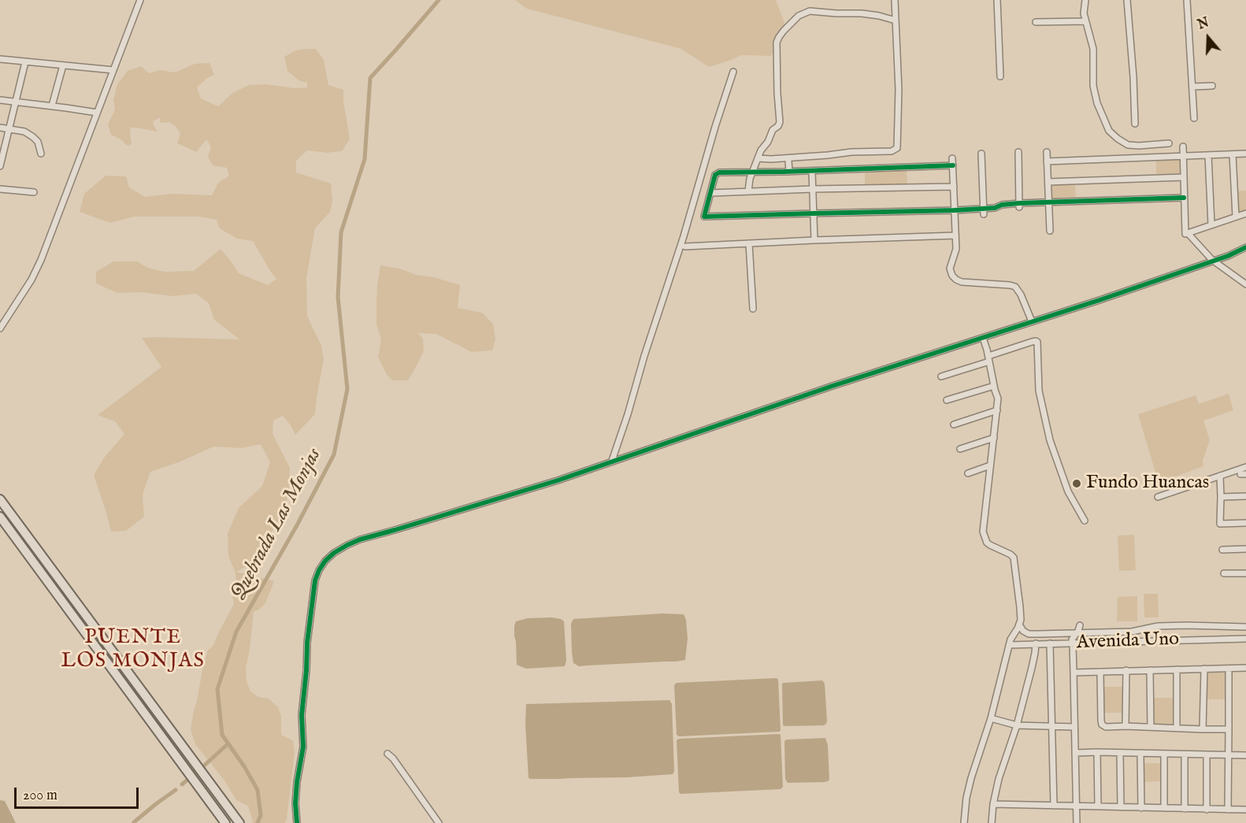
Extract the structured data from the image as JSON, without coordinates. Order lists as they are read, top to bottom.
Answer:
{
  "streets": {
    "street": ["Avenida Uno"]
  },
  "districts": ["PUENTE LOS MONJAS"],
  "water": ["Quebrada Las Monjas"],
  "places": ["Fundo Huancas"],
  "scale_bar": "200 m",
  "north": "top"
}
